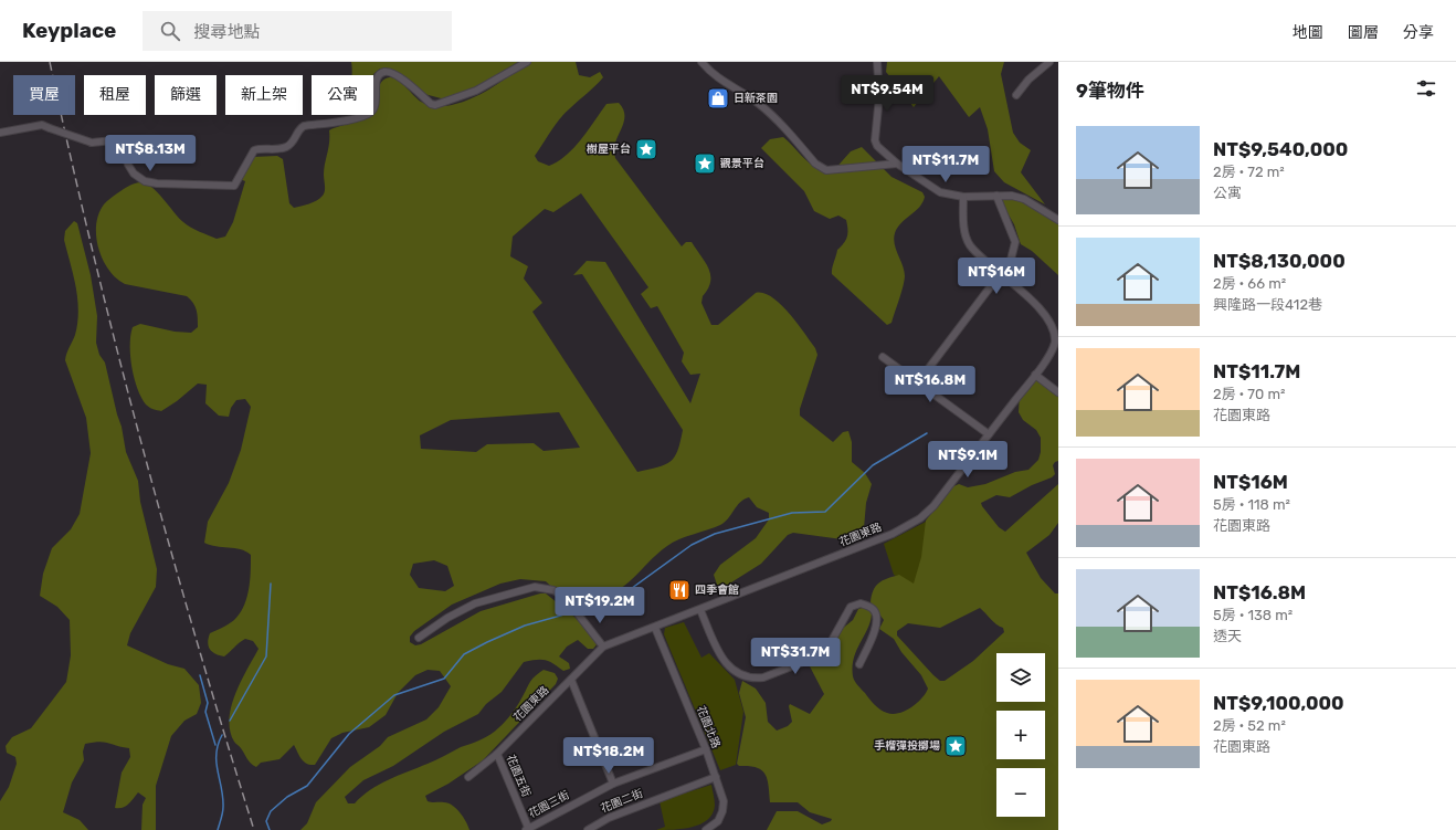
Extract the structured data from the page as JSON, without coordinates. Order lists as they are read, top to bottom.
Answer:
{
  "streets": {
    "street": [
      "花園東路",
      "花園北路",
      "花園五街",
      "花園二街",
      "花園三街"
    ]
  },
  "crossings": [
    ["花園東路", "花園北路"],
    ["花園東路", "花園五街"],
    ["花園北路", "花園二街"],
    ["花園北路", "花園三街"],
    ["花園五街", "花園三街"]
  ],
  "places": {
    "shop": ["日新茶園"],
    "place": ["樹屋平台", "觀景平台", "手榴彈投擲場"],
    "restaurant": ["四季會館"]
  },
  "page": {
    "header": "Keyplace",
    "search": "搜尋地點",
    "nav": ["地圖", "圖層", "分享"],
    "heading": "9筆物件",
    "price": [
      "NT$9.54M",
      "NT$8.13M",
      "NT$11.7M",
      "NT$16M",
      "NT$16.8M",
      "NT$9.1M",
      "NT$19.2M",
      "NT$31.7M",
      "NT$18.2M"
    ],
    "chip": [
      "買屋",
      "租屋",
      "篩選",
      "新上架",
      "公寓"
    ],
    "list": [
      {
        "name": "NT$9,540,000",
        "note": "2房 · 72 m² · 公寓"
      },
      {
        "name": "NT$8,130,000",
        "note": "2房 · 66 m² · 興隆路一段412巷"
      },
      {
        "name": "NT$11.7M",
        "note": "2房 · 70 m² · 花園東路"
      },
      {
        "name": "NT$16M",
        "note": "5房 · 118 m² · 花園東路"
      },
      {
        "name": "NT$16.8M",
        "note": "5房 · 138 m² · 透天"
      },
      {
        "name": "NT$9,100,000",
        "note": "2房 · 52 m² · 花園東路"
      }
    ],
    "map_buttons": ["+", "−"]
  }
}
